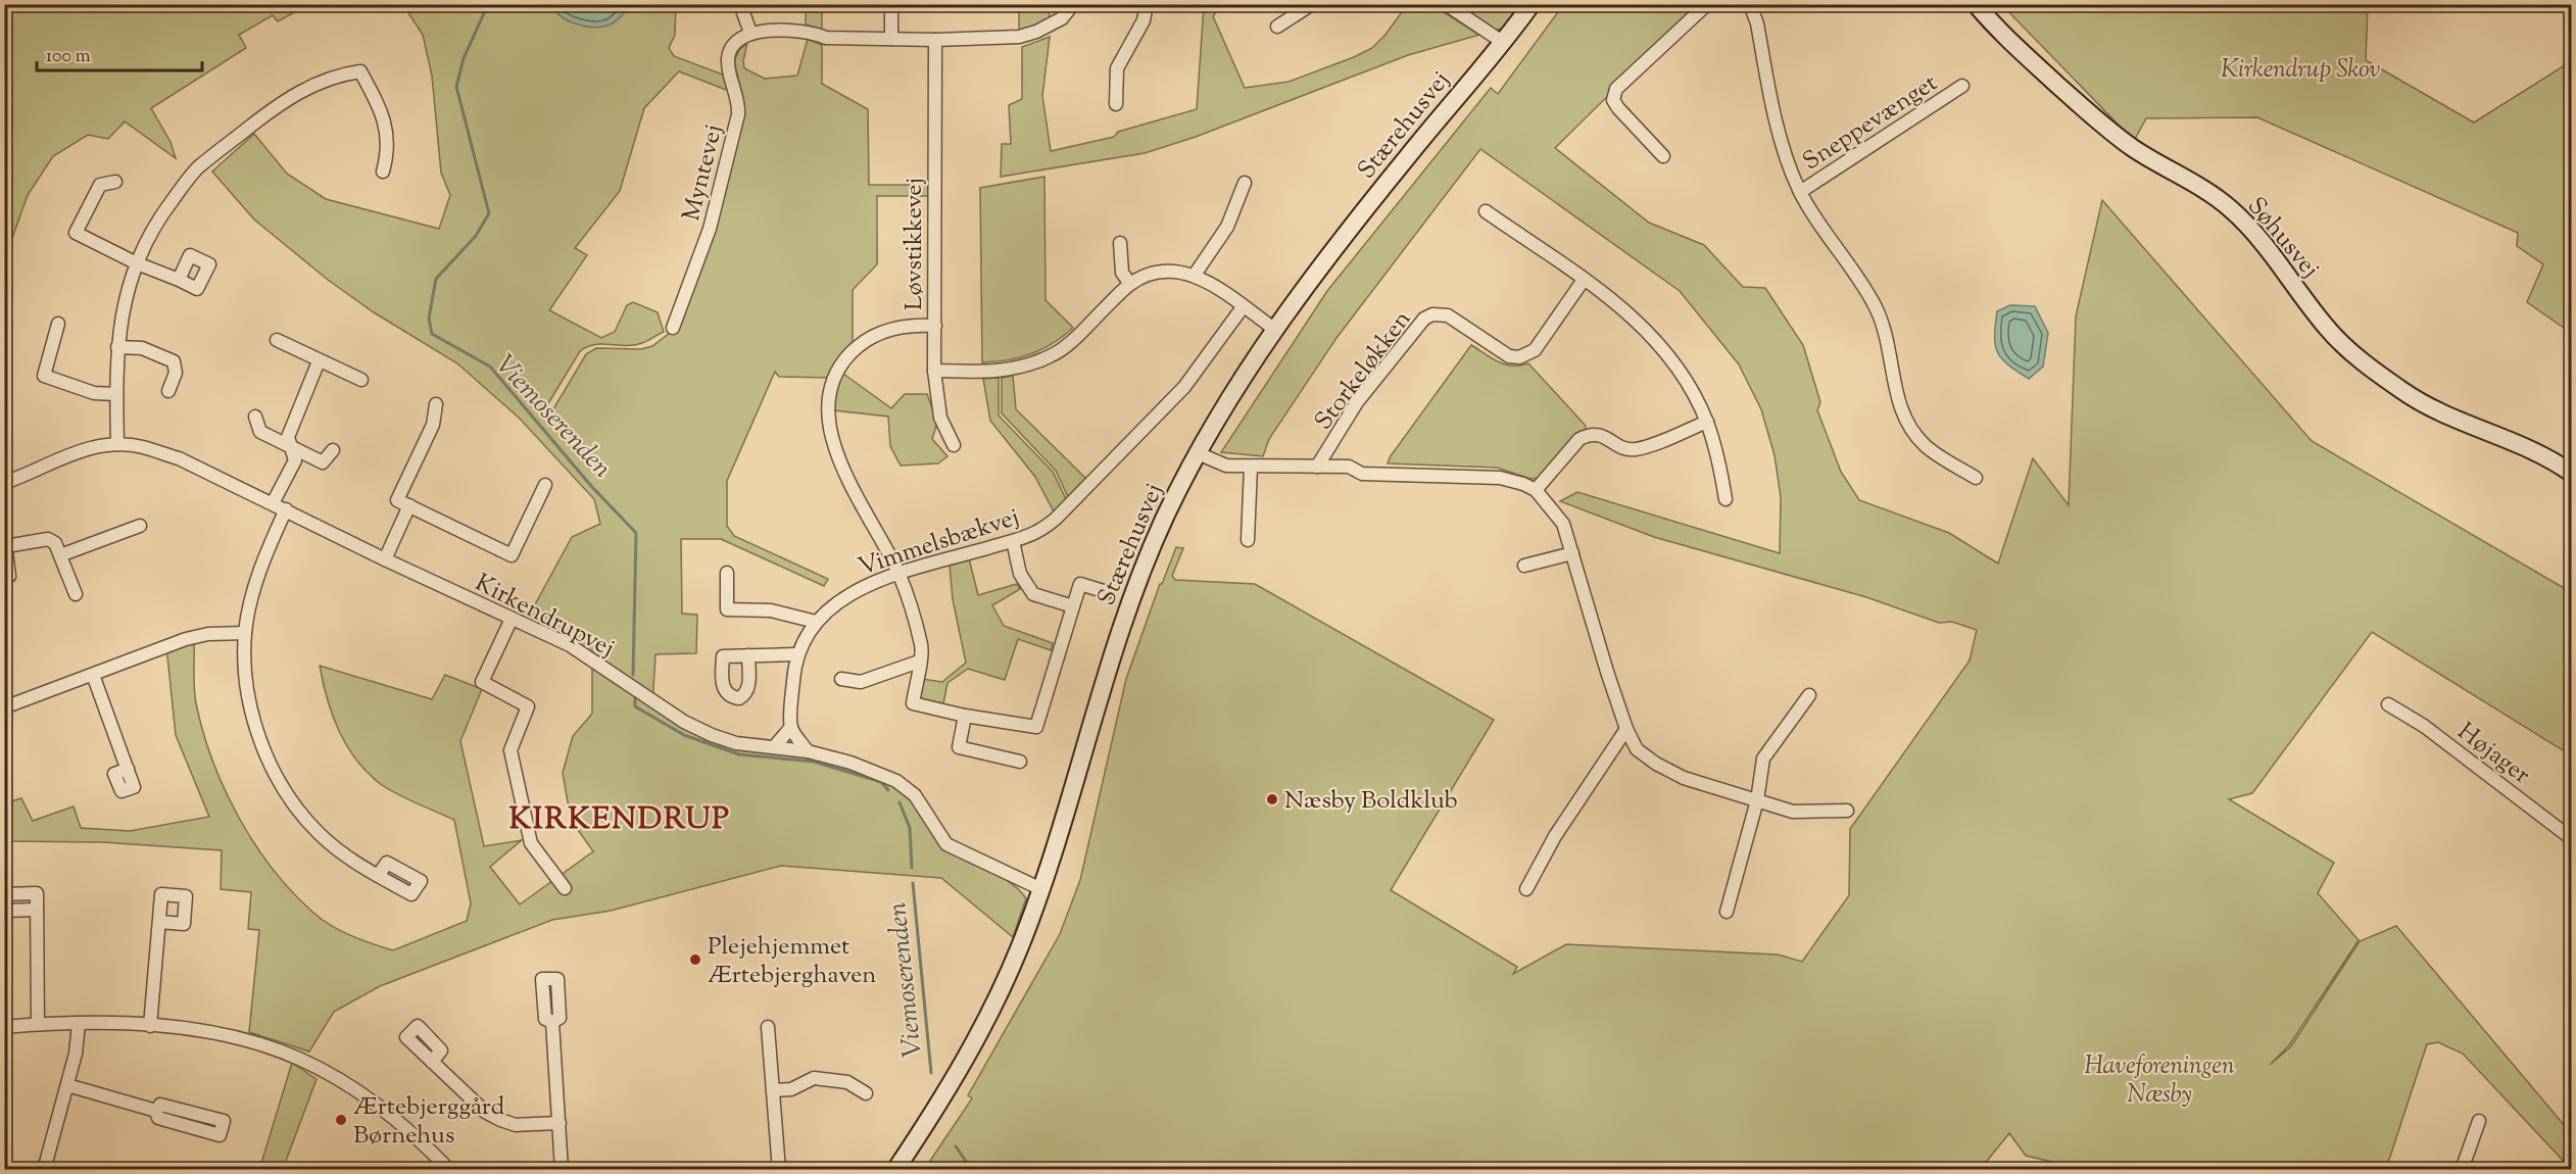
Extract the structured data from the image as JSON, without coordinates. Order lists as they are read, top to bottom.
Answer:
{
  "streets": {
    "street": [
      "Sneppevænget",
      "Stærehusvej",
      "Myntevej",
      "Søhusvej",
      "Løvstikkevej",
      "Storkeløkken",
      "Vimmelsbækvej",
      "Kirkendrupvej",
      "Højager"
    ]
  },
  "crossings": [
    ["Stærehusvej", "Storkeløkken"],
    ["Stærehusvej", "Kirkendrupvej"]
  ],
  "districts": ["KIRKENDRUP"],
  "water": ["Viemoserenden"],
  "parks": ["Kirkendrup Skov", "Haveforeningen Næsby"],
  "places": ["Næsby Boldklub", "Plejehjemmet Ærtebjerghaven", "Ærtebjerggård Børnehus"],
  "scale_bar": "100 m"
}
